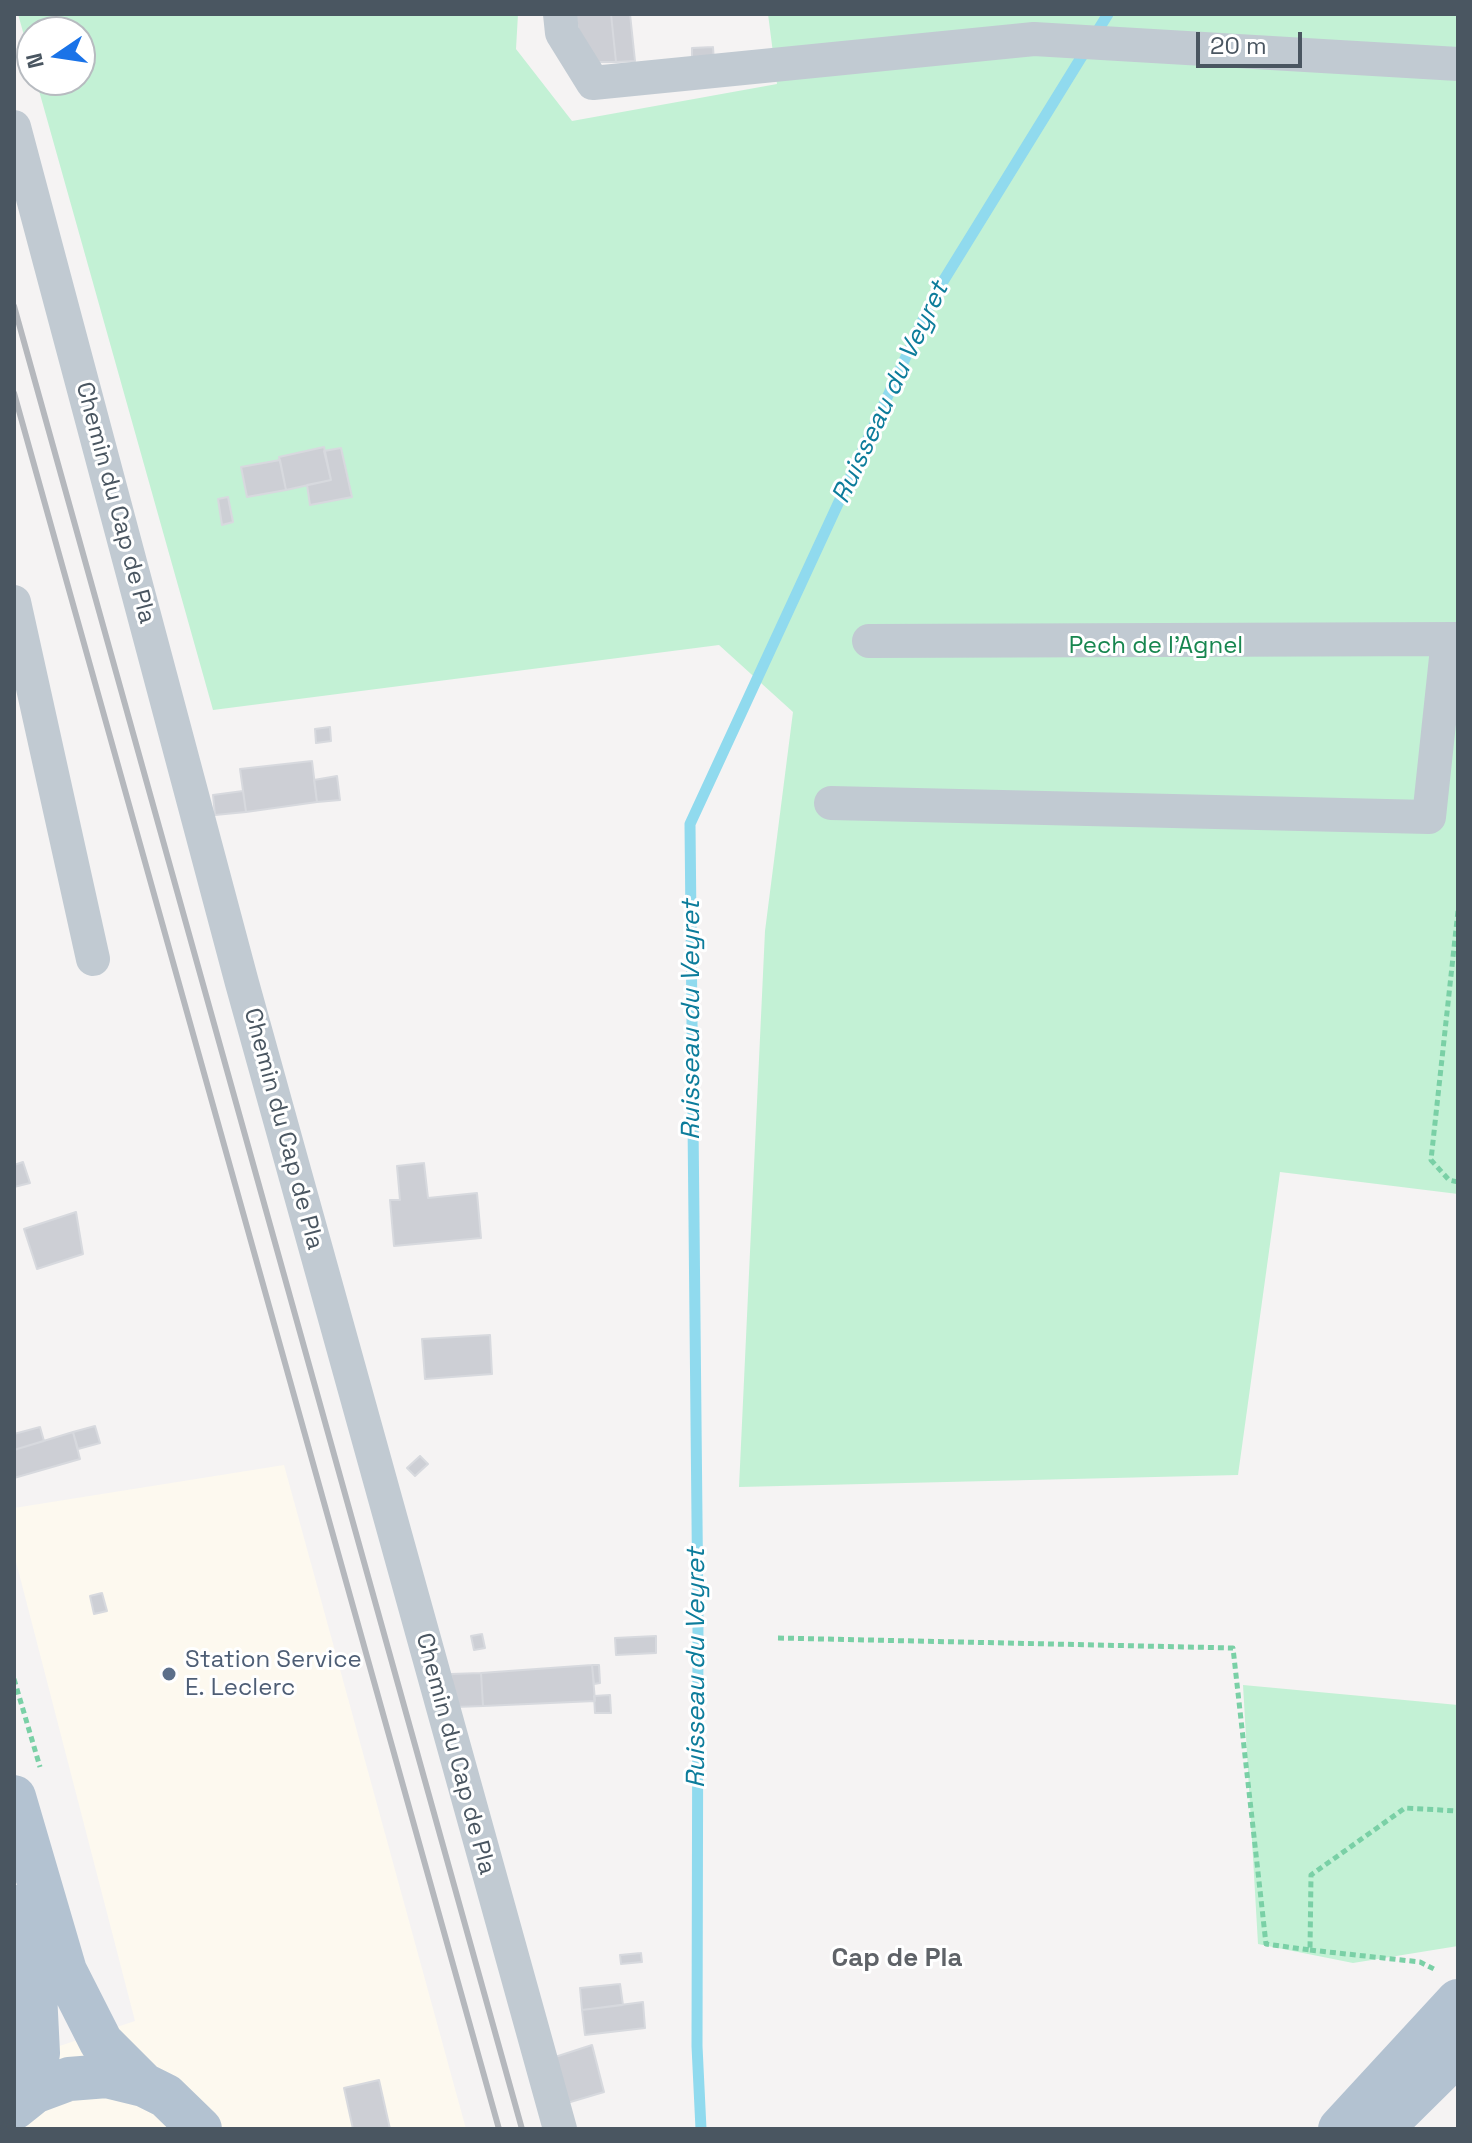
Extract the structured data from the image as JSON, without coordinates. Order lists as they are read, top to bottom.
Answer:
{
  "streets": {
    "street": ["Chemin du Cap de Pla"]
  },
  "districts": ["Cap de Pla"],
  "water": ["Ruisseau du Veyret"],
  "parks": ["Pech de l'Agnel"],
  "places": ["Station Service E. Leclerc"],
  "scale_bar": "20 m",
  "north": "left"
}
